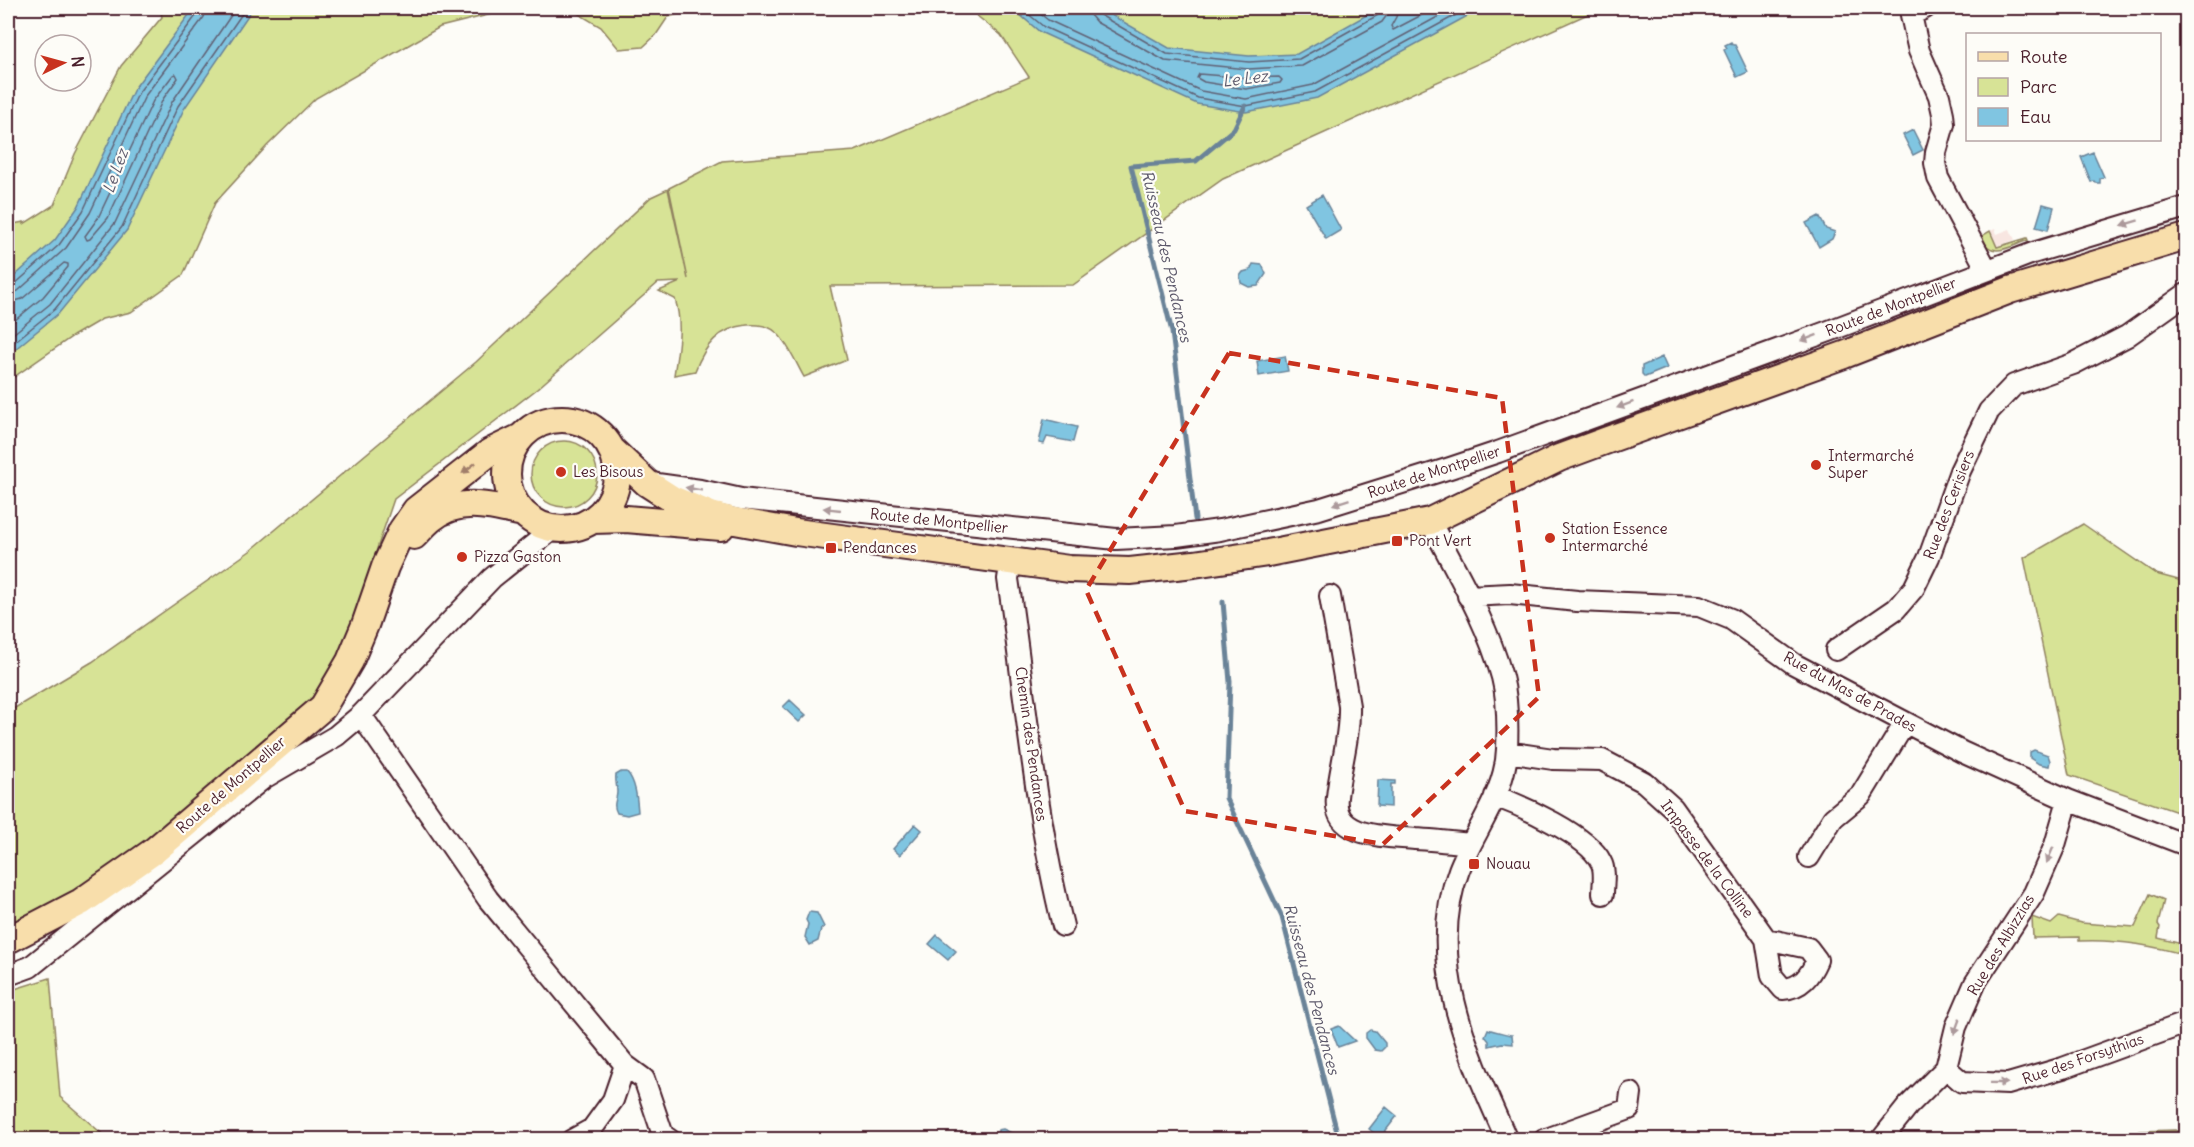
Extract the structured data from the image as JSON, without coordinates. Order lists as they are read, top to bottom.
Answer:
{
  "streets": {
    "main road": ["Route de Montpellier"],
    "street": [
      "Rue des Cerisiers",
      "Rue du Mas de Prades",
      "Chemin des Pendances",
      "Impasse de la Colline",
      "Rue des Albizzias",
      "Rue des Forsythias"
    ]
  },
  "crossings": [
    ["Route de Montpellier", "Chemin des Pendances"],
    ["Rue du Mas de Prades", "Rue des Albizzias"],
    ["Rue des Albizzias", "Rue des Forsythias"]
  ],
  "one_way": ["Route de Montpellier", "Rue des Albizzias", "Rue des Forsythias"],
  "water": ["Le Lez", "Ruisseau des Pendances"],
  "places": {
    "other": [
      "Intermarché Super",
      "Les Bisous",
      "Station Essence Intermarché",
      "Pizza Gaston"
    ],
    "transit": ["Pont Vert", "Pendances", "Nouau"]
  },
  "legend": ["Route", "Parc", "Eau"],
  "north": "right"
}
